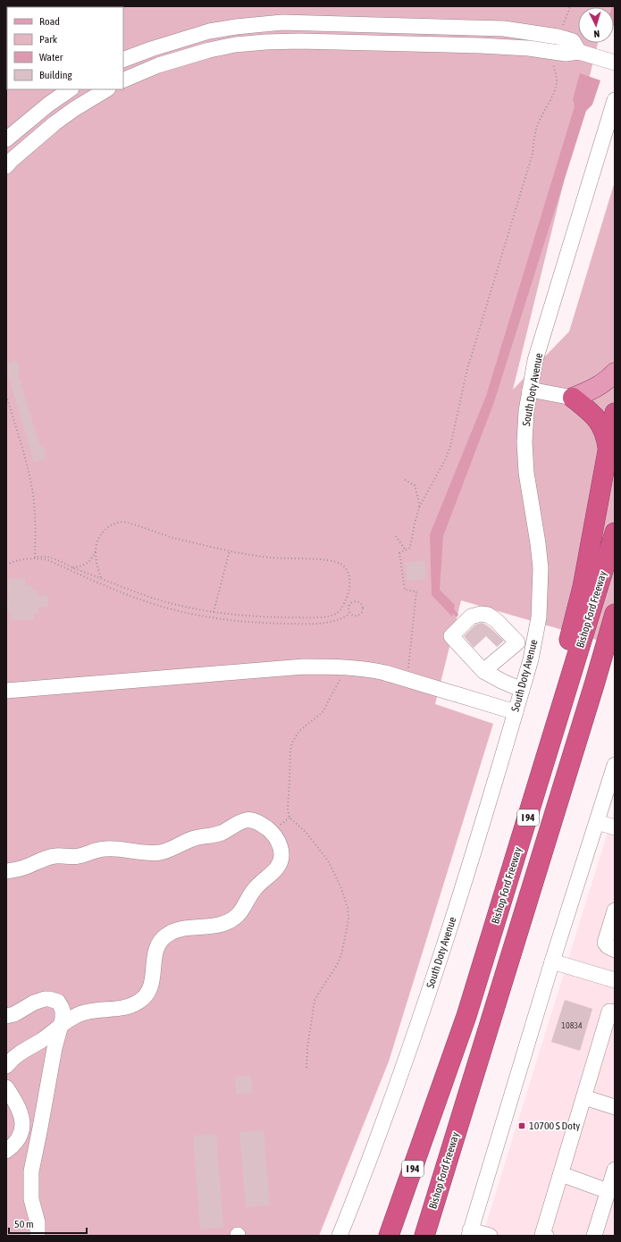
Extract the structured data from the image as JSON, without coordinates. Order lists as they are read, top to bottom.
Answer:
{
  "streets": {
    "highway": ["Bishop Ford Freeway", "I 94"],
    "street": ["South Doty Avenue"]
  },
  "places": {
    "transit": ["10700 S Doty"]
  },
  "house_numbers": ["10834"],
  "legend": [
    "Road",
    "Park",
    "Water",
    "Building"
  ],
  "scale_bar": "50 m",
  "north": "bottom"
}
